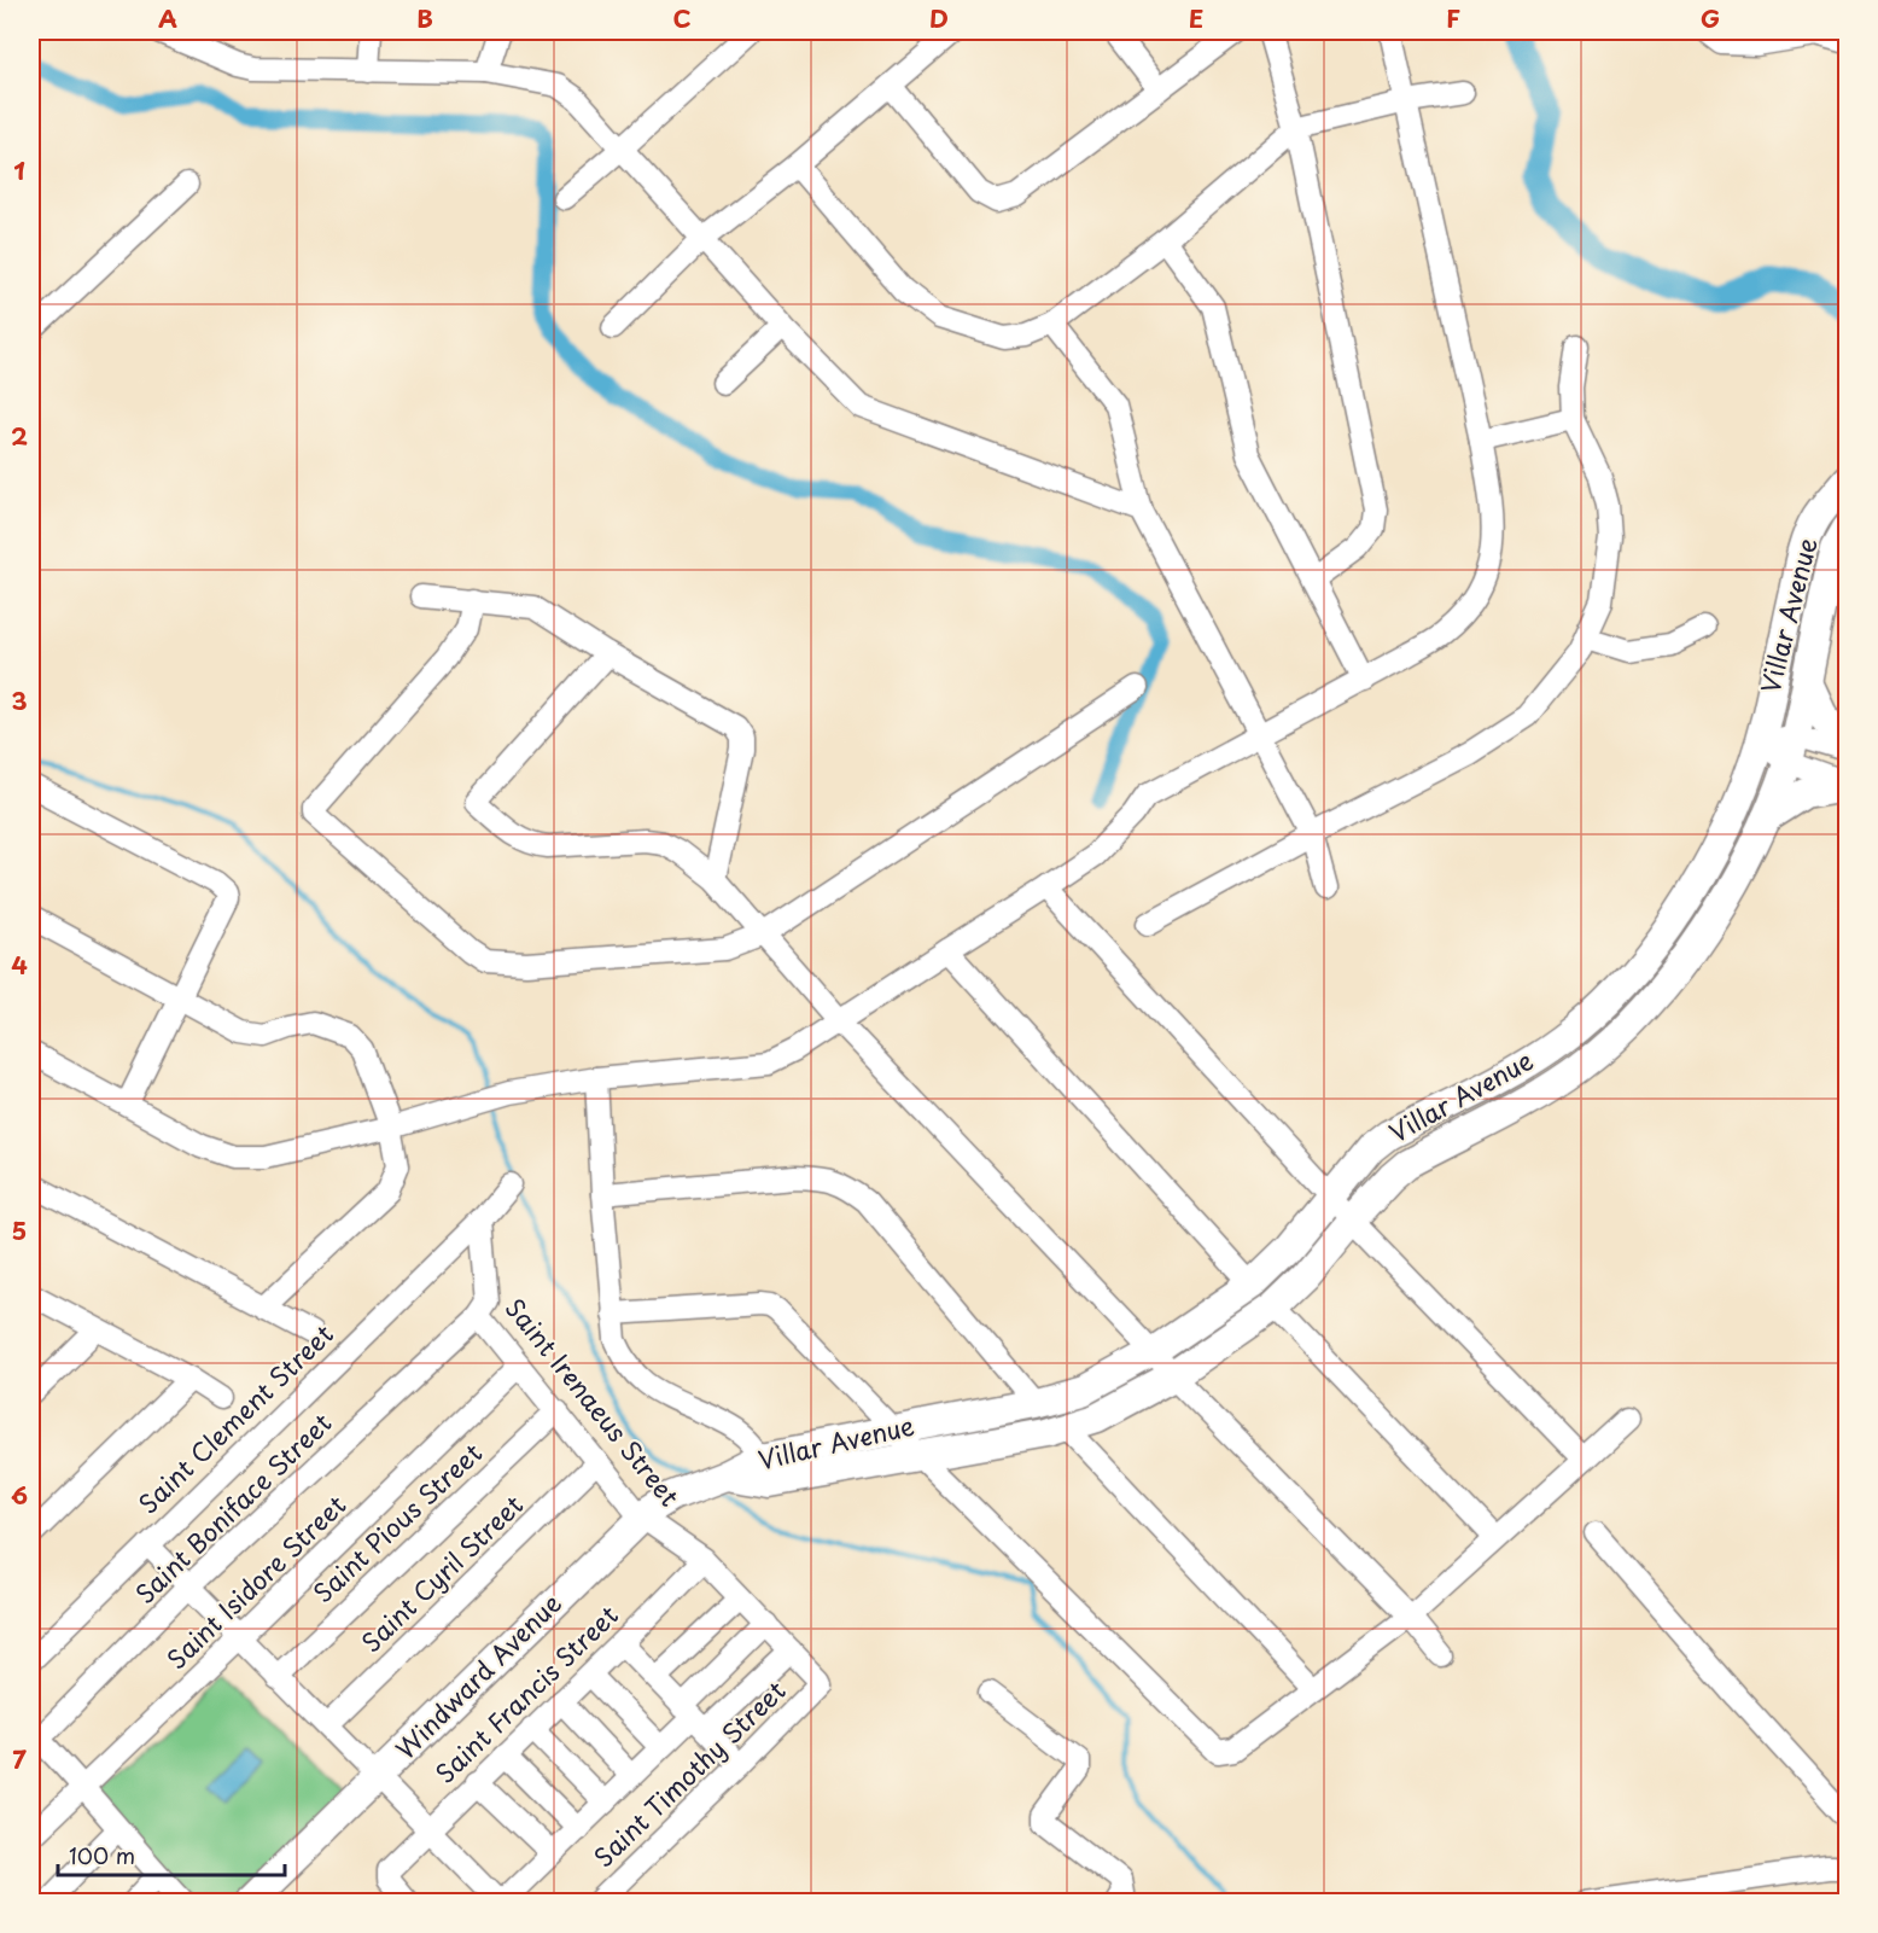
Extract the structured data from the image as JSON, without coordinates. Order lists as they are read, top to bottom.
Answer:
{
  "streets": {
    "main road": ["Villar Avenue", "Windward Avenue"],
    "street": [
      "Saint Irenaeus Street",
      "Saint Clement Street",
      "Saint Boniface Street",
      "Saint Pious Street",
      "Saint Cyril Street",
      "Saint Isidore Street",
      "Saint Francis Street",
      "Saint Timothy Street"
    ]
  },
  "crossings": [
    ["Villar Avenue", "Windward Avenue"],
    ["Saint Irenaeus Street", "Saint Clement Street"],
    ["Saint Irenaeus Street", "Saint Boniface Street"],
    ["Saint Irenaeus Street", "Saint Pious Street"],
    ["Saint Irenaeus Street", "Saint Cyril Street"],
    ["Saint Irenaeus Street", "Saint Isidore Street"],
    ["Saint Irenaeus Street", "Windward Avenue"],
    ["Saint Irenaeus Street", "Saint Francis Street"],
    ["Saint Irenaeus Street", "Saint Timothy Street"]
  ],
  "scale_bar": "100 m",
  "grid": {
    "columns": [
      "A",
      "B",
      "C",
      "D",
      "E",
      "F",
      "G"
    ],
    "rows": [
      "1",
      "2",
      "3",
      "4",
      "5",
      "6",
      "7"
    ]
  }
}
